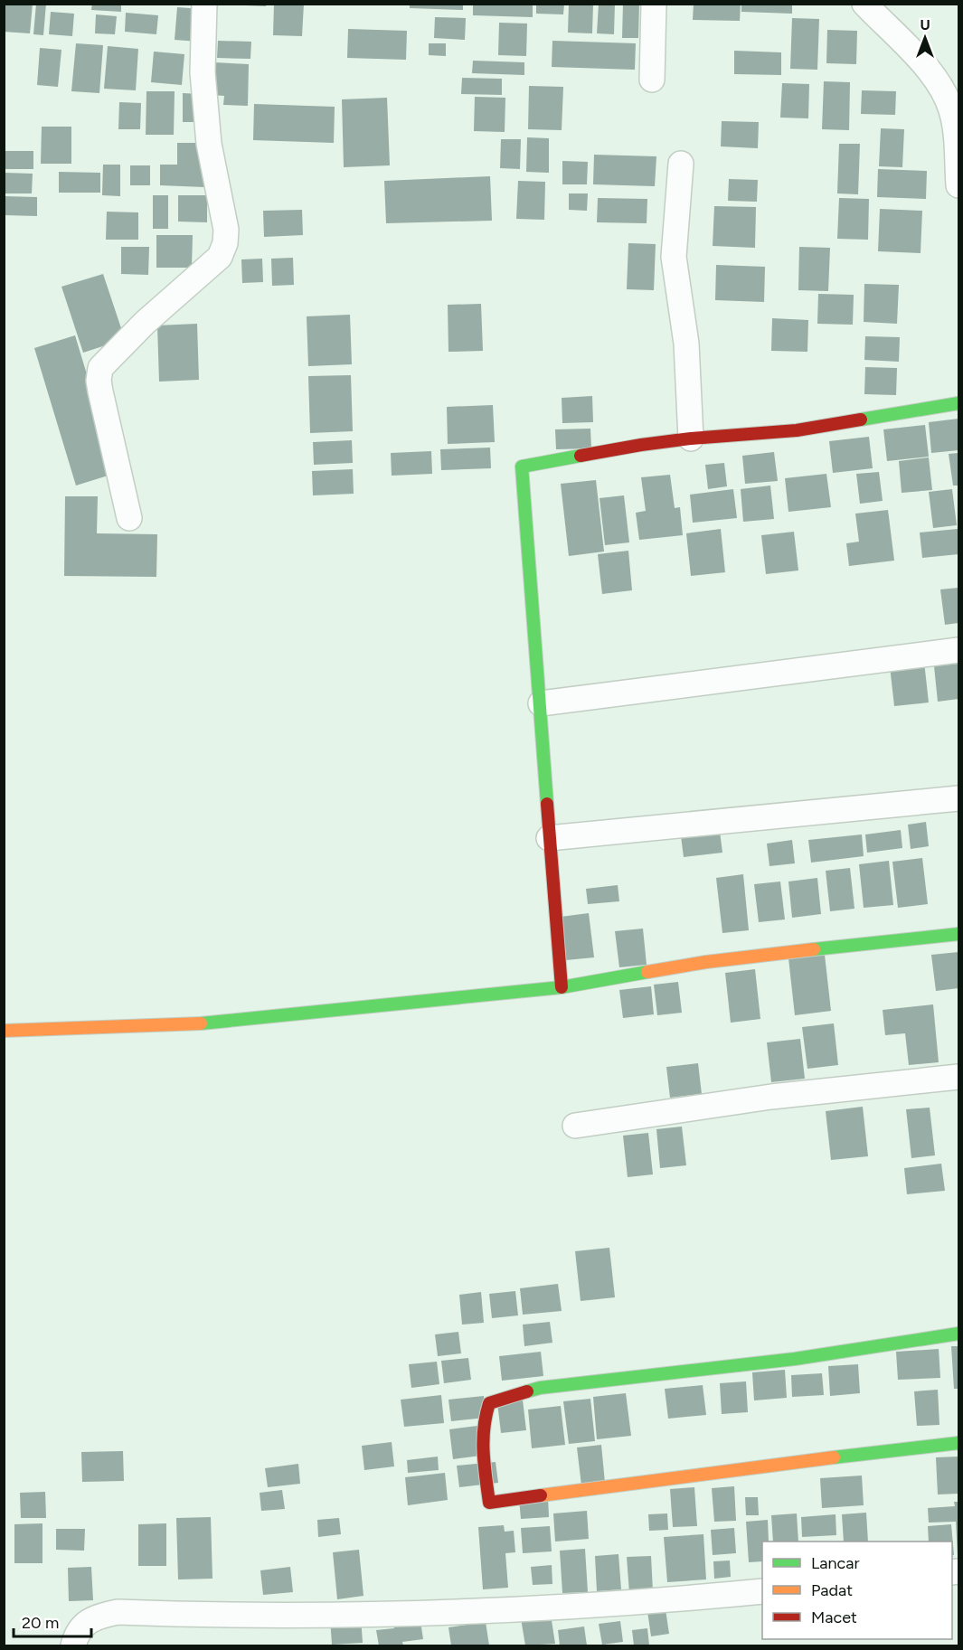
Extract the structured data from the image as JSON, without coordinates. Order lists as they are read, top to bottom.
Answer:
{
  "legend": ["Lancar", "Padat", "Macet"],
  "scale_bar": "20 m",
  "north": "top"
}
